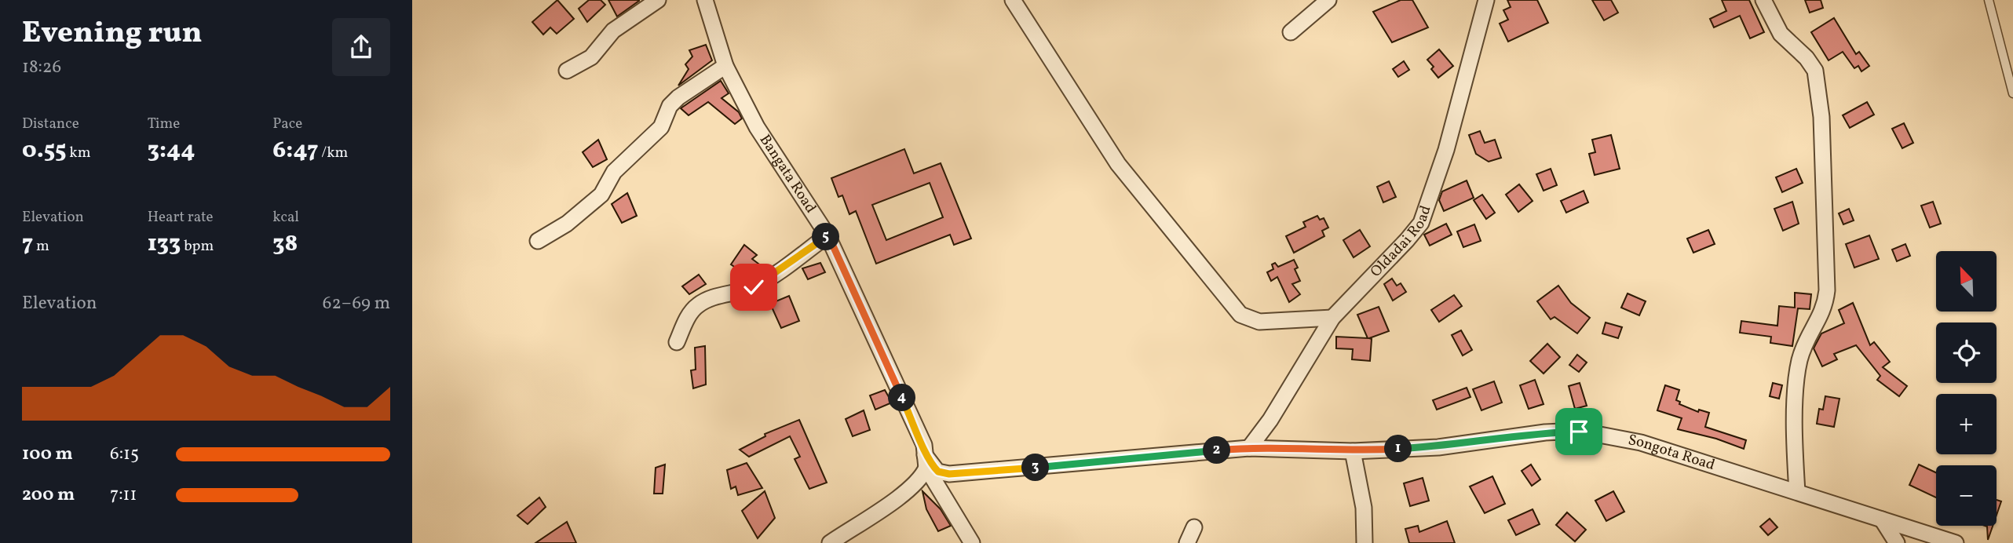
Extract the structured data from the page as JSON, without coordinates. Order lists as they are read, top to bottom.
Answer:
{
  "streets": {
    "street": ["Bangata Road", "Oldadai Road", "Songota Road"]
  },
  "crossings": [
    ["Bangata Road", "Songota Road"],
    ["Oldadai Road", "Songota Road"]
  ],
  "north": "top left",
  "page": {
    "heading": ["Evening run", "18:26"],
    "stats": [
      ["Distance", "0.55 km"],
      ["Time", "3:44"],
      ["Pace", "6:47 /km"],
      ["Elevation", "7 m"],
      ["Heart rate", "133 bpm"],
      ["kcal", "38"]
    ],
    "pins": [
      "5",
      "4",
      "1",
      "2",
      "3"
    ],
    "map_buttons": ["+", "−"],
    "chart": ["Elevation", "62–69 m"],
    "list": [
      {
        "name": "100 m",
        "note": "6:15"
      },
      {
        "name": "200 m",
        "note": "7:11"
      }
    ]
  }
}
